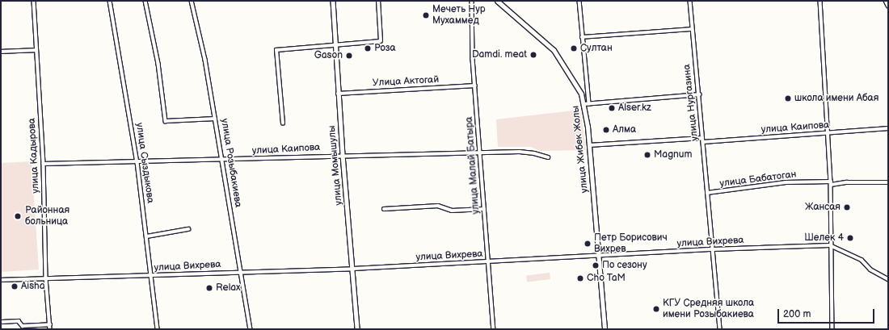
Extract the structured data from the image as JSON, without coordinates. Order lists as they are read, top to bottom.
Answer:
{
  "streets": {
    "main road": ["улица Жибек Жолы"],
    "street": [
      "Улица Актогай",
      "улица Нургазина",
      "улица Каипова",
      "улица Кадырова",
      "улица Сыздыкова",
      "улица Розыбакиева",
      "улица Момышулы",
      "улица Малай Батыра",
      "улица Бабатоган",
      "улица Вихрева"
    ]
  },
  "crossings": [
    ["Улица Актогай", "улица Момышулы"],
    ["Улица Актогай", "улица Малай Батыра"],
    ["улица Нургазина", "улица Каипова"],
    ["улица Нургазина", "улица Бабатоган"],
    ["улица Нургазина", "улица Вихрева"],
    ["улица Каипова", "улица Кадырова"],
    ["улица Каипова", "улица Сыздыкова"],
    ["улица Каипова", "улица Розыбакиева"],
    ["улица Каипова", "улица Момышулы"],
    ["улица Каипова", "улица Малай Батыра"],
    ["улица Жибек Жолы", "улица Вихрева"],
    ["улица Кадырова", "улица Вихрева"],
    ["улица Сыздыкова", "улица Вихрева"],
    ["улица Розыбакиева", "улица Вихрева"],
    ["улица Момышулы", "улица Вихрева"],
    ["улица Малай Батыра", "улица Вихрева"]
  ],
  "places": [
    "Мечеть Нур Мухаммед",
    "Роза",
    "Султан",
    "Damdi. meat",
    "Gason",
    "школа имени Абая",
    "Alser.kz",
    "Алма",
    "Magnum",
    "Жансая",
    "Районная больница",
    "Шелек 4",
    "Петр Борисович Вихрев",
    "По сезону",
    "Cho TaM",
    "Aisha",
    "Relax",
    "КГУ Средняя школа имени Розыбакиева"
  ],
  "scale_bar": "200 m"
}
